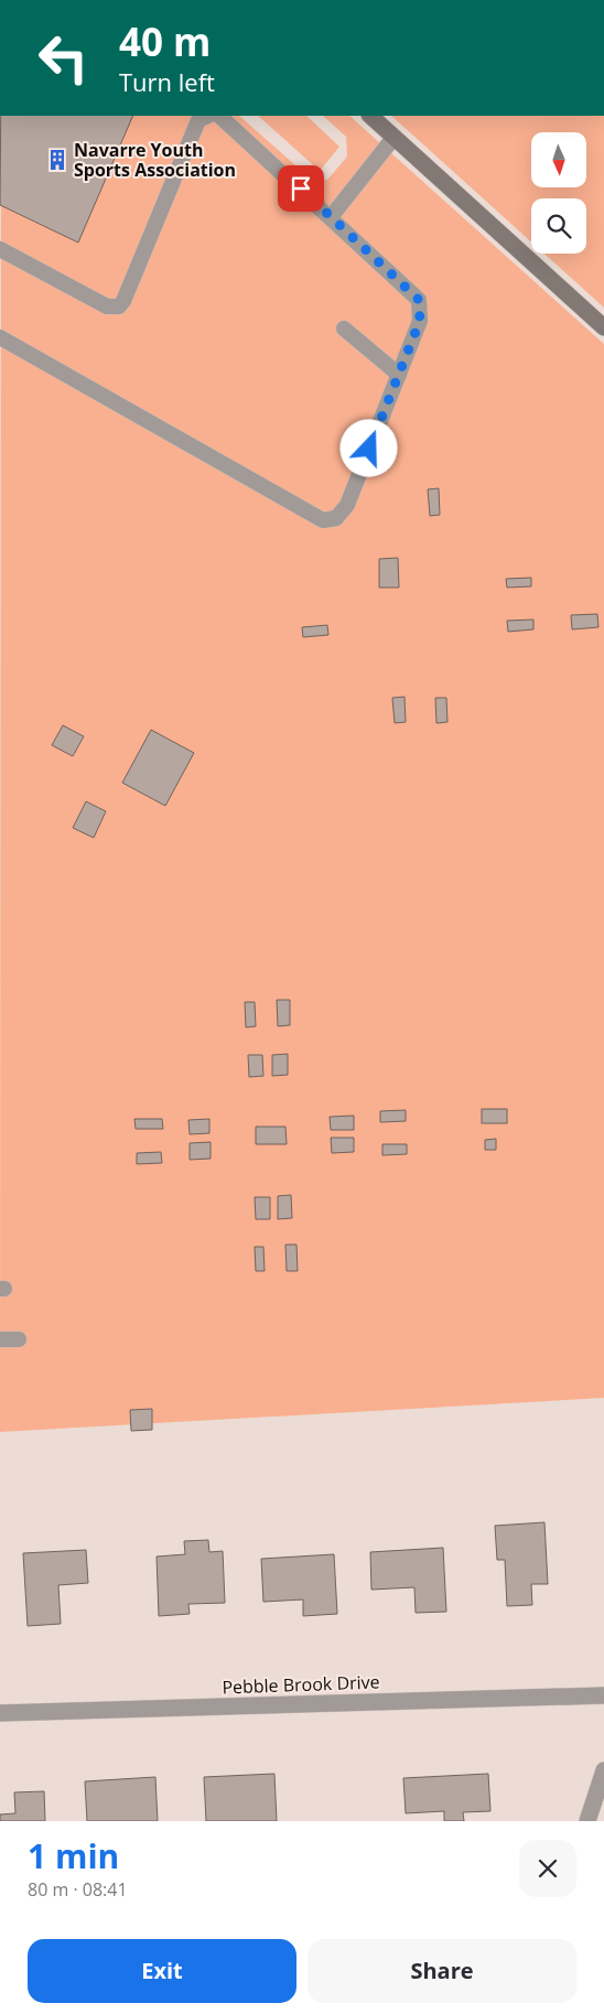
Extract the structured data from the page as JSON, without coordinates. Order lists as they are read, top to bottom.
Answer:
{
  "streets": {
    "street": ["Pebble Brook Drive"]
  },
  "places": {
    "building": ["Navarre Youth Sports Association"]
  },
  "north": "bottom",
  "page": {
    "turn": ["40 m", "Turn left"],
    "heading": ["1 min", "80 m · 08:41"],
    "buttons": ["Exit", "Share"]
  }
}
